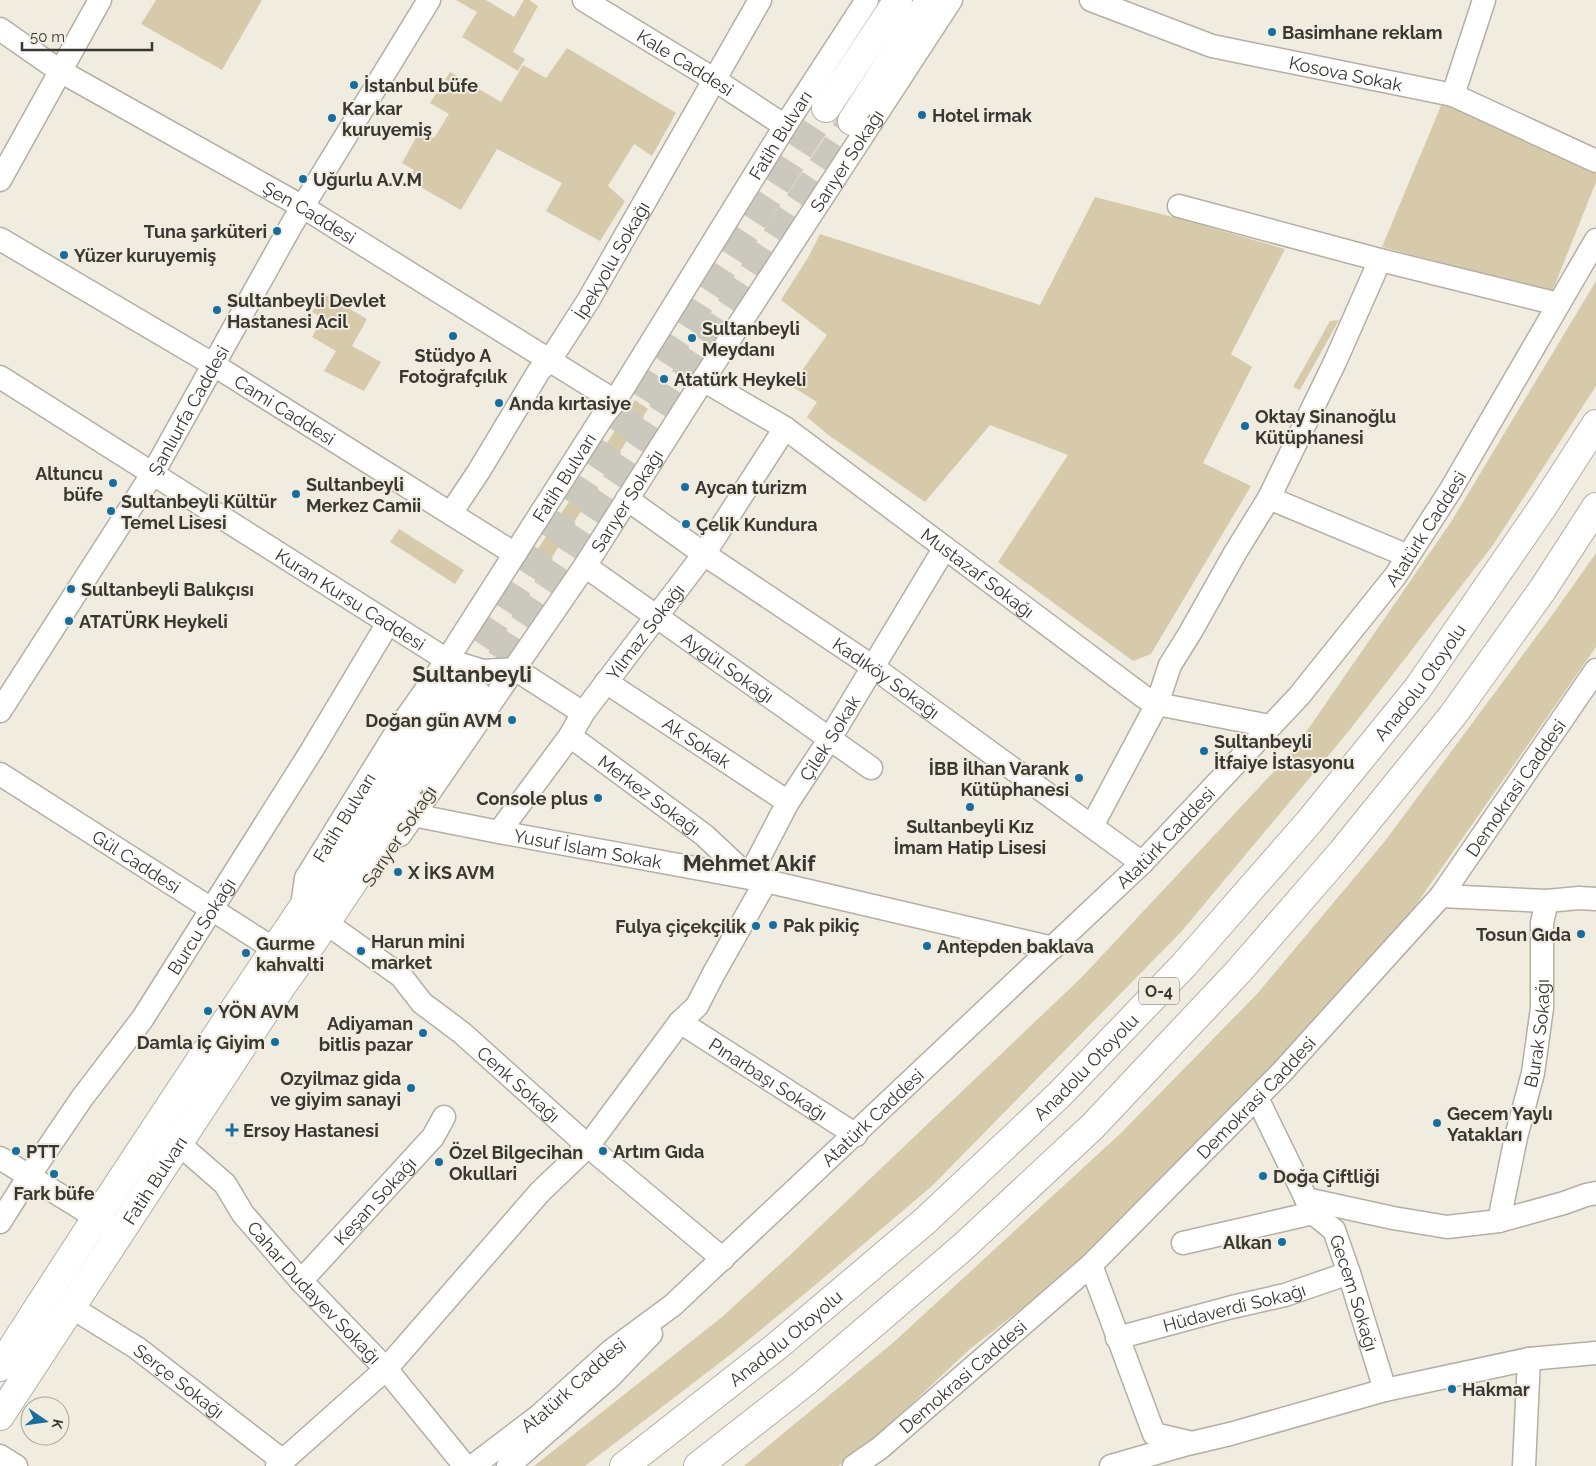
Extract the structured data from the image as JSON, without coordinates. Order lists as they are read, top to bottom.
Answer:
{
  "streets": {
    "main road": ["Fatih Bulvarı", "Anadolu Otoyolu", "O-4"],
    "street": [
      "Kale Caddesi",
      "Kosova Sokak",
      "Sarıyer Sokağı",
      "Şen Caddesi",
      "İpekyolu Sokağı",
      "Cami Caddesi",
      "Şanlıurfa Caddesi",
      "Atatürk Caddesi",
      "Mustazaf Sokağı",
      "Kuran Kursu Caddesi",
      "Yılmaz Sokağı",
      "Aygül Sokağı",
      "Kadıköy Sokağı",
      "Çilek Sokak",
      "Ak Sokak",
      "Demokrasi Caddesi",
      "Merkez Sokağı",
      "Yusuf İslam Sokak",
      "Gül Caddesi",
      "Burcu Sokağı",
      "Burak Sokağı",
      "Pınarbaşı Sokağı",
      "Cenk Sokağı",
      "Keşan Sokağı",
      "Cahar Dudayev Sokağı",
      "Gecem Sokağı",
      "Hüdaverdi Sokağı",
      "Serçe Sokağı"
    ]
  },
  "crossings": [
    ["Kale Caddesi", "Fatih Bulvarı"],
    ["Kale Caddesi", "İpekyolu Sokağı"],
    ["Fatih Bulvarı", "Sarıyer Sokağı"],
    ["Fatih Bulvarı", "Şen Caddesi"],
    ["Fatih Bulvarı", "Cami Caddesi"],
    ["Fatih Bulvarı", "Kuran Kursu Caddesi"],
    ["Fatih Bulvarı", "Gül Caddesi"],
    ["Fatih Bulvarı", "Cahar Dudayev Sokağı"],
    ["Fatih Bulvarı", "Serçe Sokağı"],
    ["Sarıyer Sokağı", "Mustazaf Sokağı"],
    ["Sarıyer Sokağı", "Kuran Kursu Caddesi"],
    ["Sarıyer Sokağı", "Aygül Sokağı"],
    ["Sarıyer Sokağı", "Kadıköy Sokağı"],
    ["Sarıyer Sokağı", "Yusuf İslam Sokak"],
    ["Sarıyer Sokağı", "Cenk Sokağı"],
    ["Şen Caddesi", "İpekyolu Sokağı"],
    ["Şen Caddesi", "Şanlıurfa Caddesi"],
    ["İpekyolu Sokağı", "Cami Caddesi"],
    ["Cami Caddesi", "Şanlıurfa Caddesi"],
    ["Şanlıurfa Caddesi", "Kuran Kursu Caddesi"],
    ["Atatürk Caddesi", "Mustazaf Sokağı"],
    ["Atatürk Caddesi", "Kadıköy Sokağı"],
    ["Atatürk Caddesi", "Yusuf İslam Sokak"],
    ["Atatürk Caddesi", "Pınarbaşı Sokağı"],
    ["Atatürk Caddesi", "Cenk Sokağı"],
    ["Mustazaf Sokağı", "Yılmaz Sokağı"],
    ["Mustazaf Sokağı", "Çilek Sokak"],
    ["Kuran Kursu Caddesi", "Burcu Sokağı"],
    ["Yılmaz Sokağı", "Aygül Sokağı"],
    ["Yılmaz Sokağı", "Kadıköy Sokağı"],
    ["Yılmaz Sokağı", "Ak Sokak"],
    ["Yılmaz Sokağı", "Merkez Sokağı"],
    ["Yılmaz Sokağı", "Yusuf İslam Sokak"],
    ["Aygül Sokağı", "Çilek Sokak"],
    ["Kadıköy Sokağı", "Çilek Sokak"],
    ["Çilek Sokak", "Ak Sokak"],
    ["Çilek Sokak", "Merkez Sokağı"],
    ["Çilek Sokak", "Yusuf İslam Sokak"],
    ["Çilek Sokak", "Pınarbaşı Sokağı"],
    ["Çilek Sokak", "Cenk Sokağı"],
    ["Çilek Sokak", "Cahar Dudayev Sokağı"],
    ["Çilek Sokak", "Serçe Sokağı"],
    ["Demokrasi Caddesi", "Gecem Sokağı"],
    ["Merkez Sokağı", "Yusuf İslam Sokak"],
    ["Gül Caddesi", "Burcu Sokağı"],
    ["Keşan Sokağı", "Cahar Dudayev Sokağı"],
    ["Gecem Sokağı", "Hüdaverdi Sokağı"]
  ],
  "districts": ["Sultanbeyli", "Mehmet Akif"],
  "places": {
    "other": [
      "Basimhane reklam",
      "İstanbul büfe",
      "Hotel irmak",
      "Kar kar kuruyemiş",
      "Uğurlu A.V.M",
      "Tuna şarküteri",
      "Yüzer kuruyemiş",
      "Sultanbeyli Devlet Hastanesi Acil",
      "Stüdyo A Fotoğrafçılık",
      "Sultanbeyli Meydanı",
      "Atatürk Heykeli",
      "Anda kırtasiye",
      "Oktay Sinanoğlu Kütüphanesi",
      "Altuncu büfe",
      "Aycan turizm",
      "Sultanbeyli Merkez Camii",
      "Sultanbeyli Kültür Temel Lisesi",
      "Çelik Kundura",
      "Sultanbeyli Balıkçısı",
      "ATATÜRK Heykeli",
      "Doğan gün AVM",
      "Sultanbeyli İtfaiye İstasyonu",
      "İBB İlhan Varank Kütüphanesi",
      "Console plus",
      "Sultanbeyli Kız İmam Hatip Lisesi",
      "X İKS AVM",
      "Pak pikiç",
      "Fulya çiçekçilik",
      "Tosun Gıda",
      "Antepden baklava",
      "Harun mini market",
      "Gurme kahvalti",
      "YÖN AVM",
      "Adiyaman bitlis pazar",
      "Damla iç Giyim",
      "Ozyilmaz gida ve giyim sanayi",
      "Gecem Yaylı Yatakları",
      "PTT",
      "Artım Gıda",
      "Özel Bilgecihan Okullari",
      "Fark büfe",
      "Doğa Çiftliği",
      "Alkan",
      "Hakmar"
    ],
    "health": ["Ersoy Hastanesi"]
  },
  "scale_bar": "50 m",
  "north": "right"
}
